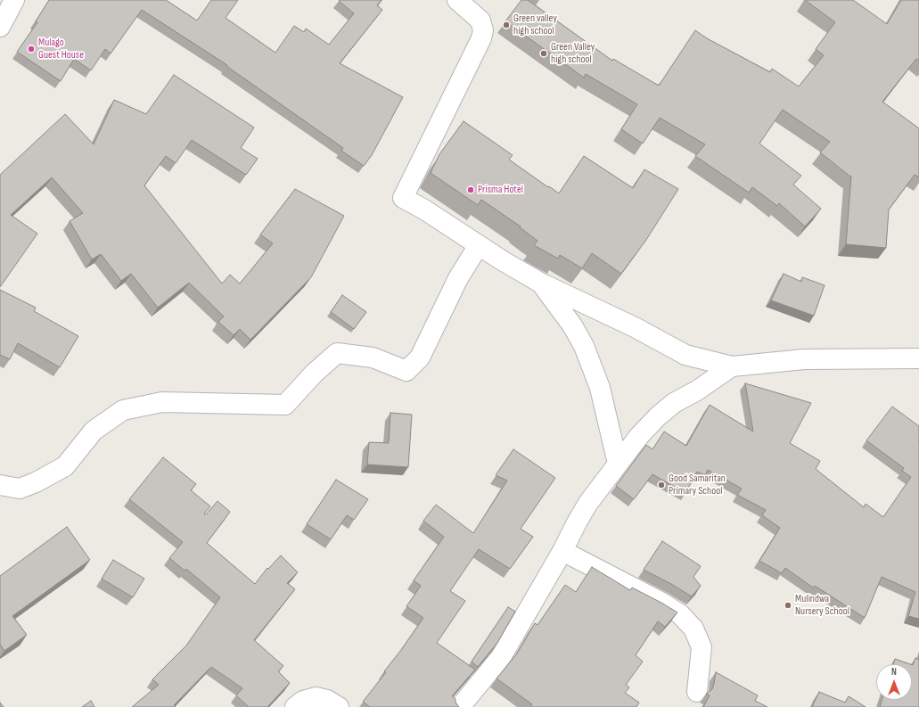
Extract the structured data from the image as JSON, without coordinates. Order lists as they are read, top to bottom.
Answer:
{
  "places": [
    "Green valley high school",
    "Mulago Guest House",
    "Green Valley high school",
    "Prisma Hotel",
    "Good Samaritan Primary School",
    "Mulindwa Nursery School"
  ],
  "north": "top"
}
